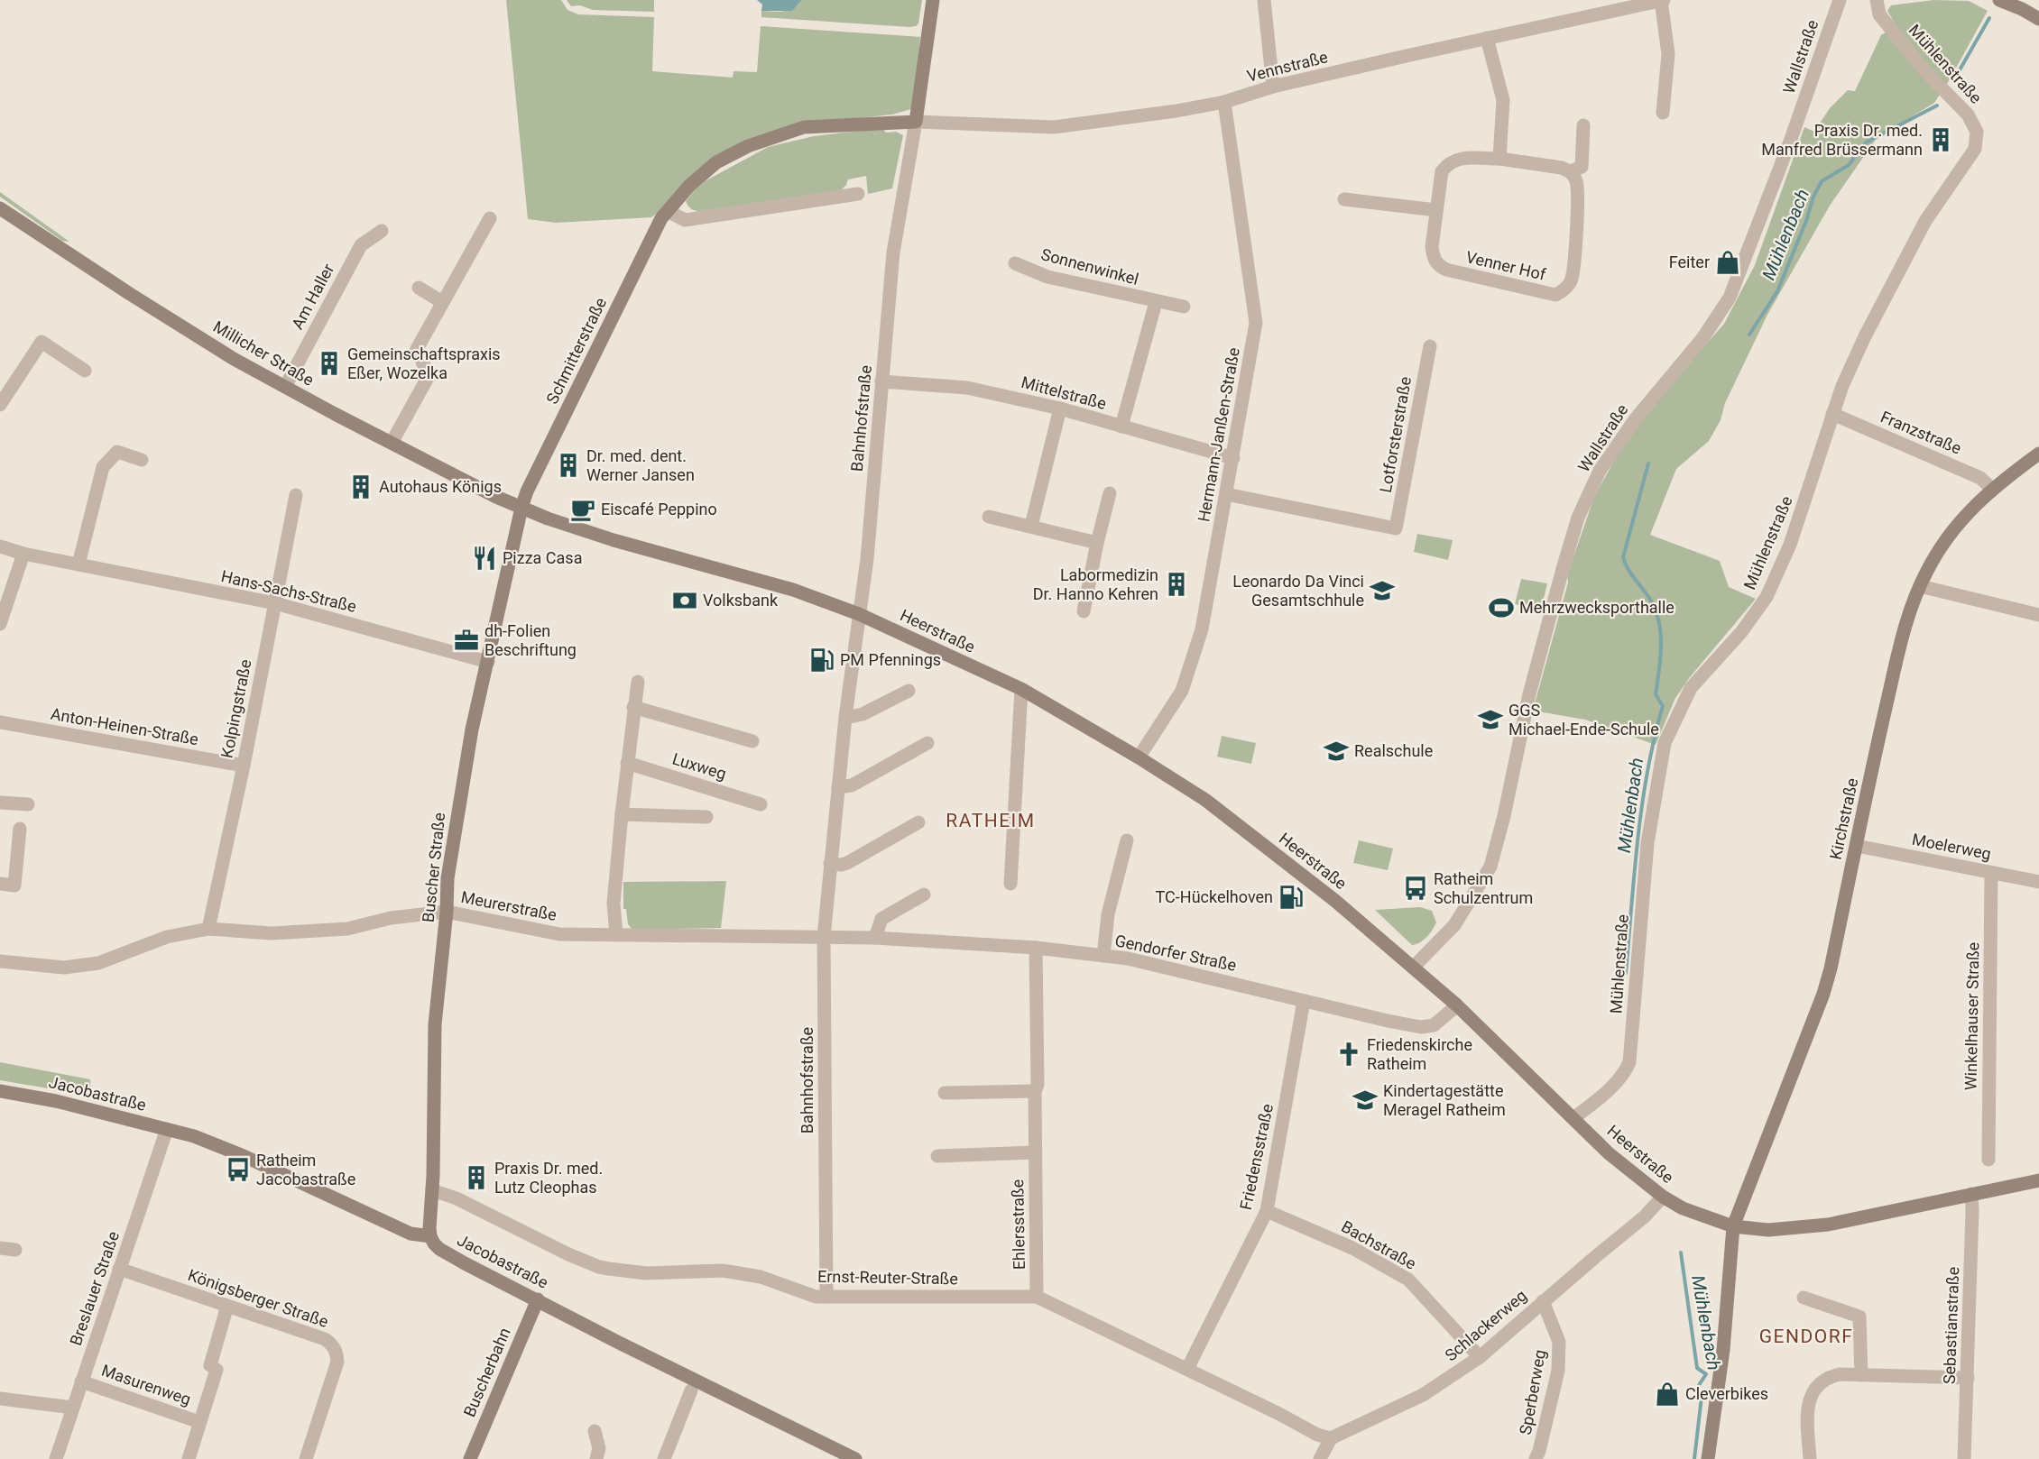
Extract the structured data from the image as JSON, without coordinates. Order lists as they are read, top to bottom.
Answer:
{
  "streets": {
    "main road": [
      "Schmitterstraße",
      "Millicher Straße",
      "Heerstraße",
      "Kirchstraße",
      "Buscher Straße",
      "Jacobastraße",
      "Buscherbahn"
    ],
    "street": [
      "Wallstraße",
      "Mühlenstraße",
      "Vennstraße",
      "Venner Hof",
      "Sonnenwinkel",
      "Am Haller",
      "Mittelstraße",
      "Bahnhofstraße",
      "Franzstraße",
      "Hermann-Janßen-Straße",
      "Lotforsterstraße",
      "Hans-Sachs-Straße",
      "Kolpingstraße",
      "Anton-Heinen-Straße",
      "Luxweg",
      "Moelerweg",
      "Meurerstraße",
      "Gendorfer Straße",
      "Winkelhauser Straße",
      "Friedensstraße",
      "Ehlersstraße",
      "Bachstraße",
      "Ernst-Reuter-Straße",
      "Breslauer Straße",
      "Königsberger Straße",
      "Schlackerweg",
      "Sebastianstraße",
      "Masurenweg",
      "Sperberweg"
    ]
  },
  "crossings": [
    ["Wallstraße", "Heerstraße"],
    ["Mühlenstraße", "Franzstraße"],
    ["Mühlenstraße", "Heerstraße"],
    ["Vennstraße", "Schmitterstraße"],
    ["Vennstraße", "Bahnhofstraße"],
    ["Vennstraße", "Hermann-Janßen-Straße"],
    ["Sonnenwinkel", "Mittelstraße"],
    ["Am Haller", "Millicher Straße"],
    ["Schmitterstraße", "Millicher Straße"],
    ["Schmitterstraße", "Bahnhofstraße"],
    ["Schmitterstraße", "Heerstraße"],
    ["Schmitterstraße", "Buscher Straße"],
    ["Millicher Straße", "Heerstraße"],
    ["Millicher Straße", "Buscher Straße"],
    ["Mittelstraße", "Bahnhofstraße"],
    ["Mittelstraße", "Hermann-Janßen-Straße"],
    ["Bahnhofstraße", "Heerstraße"],
    ["Bahnhofstraße", "Meurerstraße"],
    ["Bahnhofstraße", "Gendorfer Straße"],
    ["Bahnhofstraße", "Ernst-Reuter-Straße"],
    ["Franzstraße", "Kirchstraße"],
    ["Hermann-Janßen-Straße", "Lotforsterstraße"],
    ["Hermann-Janßen-Straße", "Heerstraße"],
    ["Hans-Sachs-Straße", "Kolpingstraße"],
    ["Hans-Sachs-Straße", "Buscher Straße"],
    ["Heerstraße", "Kirchstraße"],
    ["Heerstraße", "Buscher Straße"],
    ["Heerstraße", "Gendorfer Straße"],
    ["Heerstraße", "Schlackerweg"],
    ["Heerstraße", "Sebastianstraße"],
    ["Kolpingstraße", "Anton-Heinen-Straße"],
    ["Kolpingstraße", "Meurerstraße"],
    ["Kirchstraße", "Moelerweg"],
    ["Moelerweg", "Winkelhauser Straße"],
    ["Buscher Straße", "Meurerstraße"],
    ["Buscher Straße", "Jacobastraße"],
    ["Buscher Straße", "Ernst-Reuter-Straße"],
    ["Meurerstraße", "Gendorfer Straße"],
    ["Gendorfer Straße", "Friedensstraße"],
    ["Gendorfer Straße", "Ehlersstraße"],
    ["Jacobastraße", "Breslauer Straße"],
    ["Jacobastraße", "Buscherbahn"],
    ["Friedensstraße", "Bachstraße"],
    ["Friedensstraße", "Ernst-Reuter-Straße"],
    ["Ehlersstraße", "Ernst-Reuter-Straße"],
    ["Bachstraße", "Schlackerweg"],
    ["Ernst-Reuter-Straße", "Schlackerweg"],
    ["Breslauer Straße", "Königsberger Straße"],
    ["Breslauer Straße", "Masurenweg"],
    ["Königsberger Straße", "Masurenweg"],
    ["Schlackerweg", "Sperberweg"]
  ],
  "districts": ["RATHEIM", "GENDORF"],
  "water": ["Mühlenbach"],
  "places": {
    "building": [
      "Praxis Dr. med. Manfred Brüssermann",
      "Gemeinschaftspraxis Eßer, Wozelka",
      "Dr. med. dent. Werner Jansen",
      "Autohaus Königs",
      "Labormedizin Dr. Hanno Kehren",
      "Praxis Dr. med. Lutz Cleophas"
    ],
    "shop": ["Feiter", "Cleverbikes"],
    "cafe": ["Eiscafé Peppino"],
    "restaurant": ["Pizza Casa"],
    "school or university": [
      "Leonardo Da Vinci Gesamtschhule",
      "GGS Michael-Ende-Schule",
      "Realschule",
      "Kindertagestätte Meragel Ratheim"
    ],
    "bank": ["Volksbank"],
    "sports": ["Mehrzwecksporthalle"],
    "office": ["dh-Folien Beschriftung"],
    "fuel station": ["PM Pfennings", "TC-Hückelhoven"],
    "bus stop": ["Ratheim Schulzentrum", "Ratheim Jacobastraße"],
    "church": ["Friedenskirche Ratheim"]
  }
}
